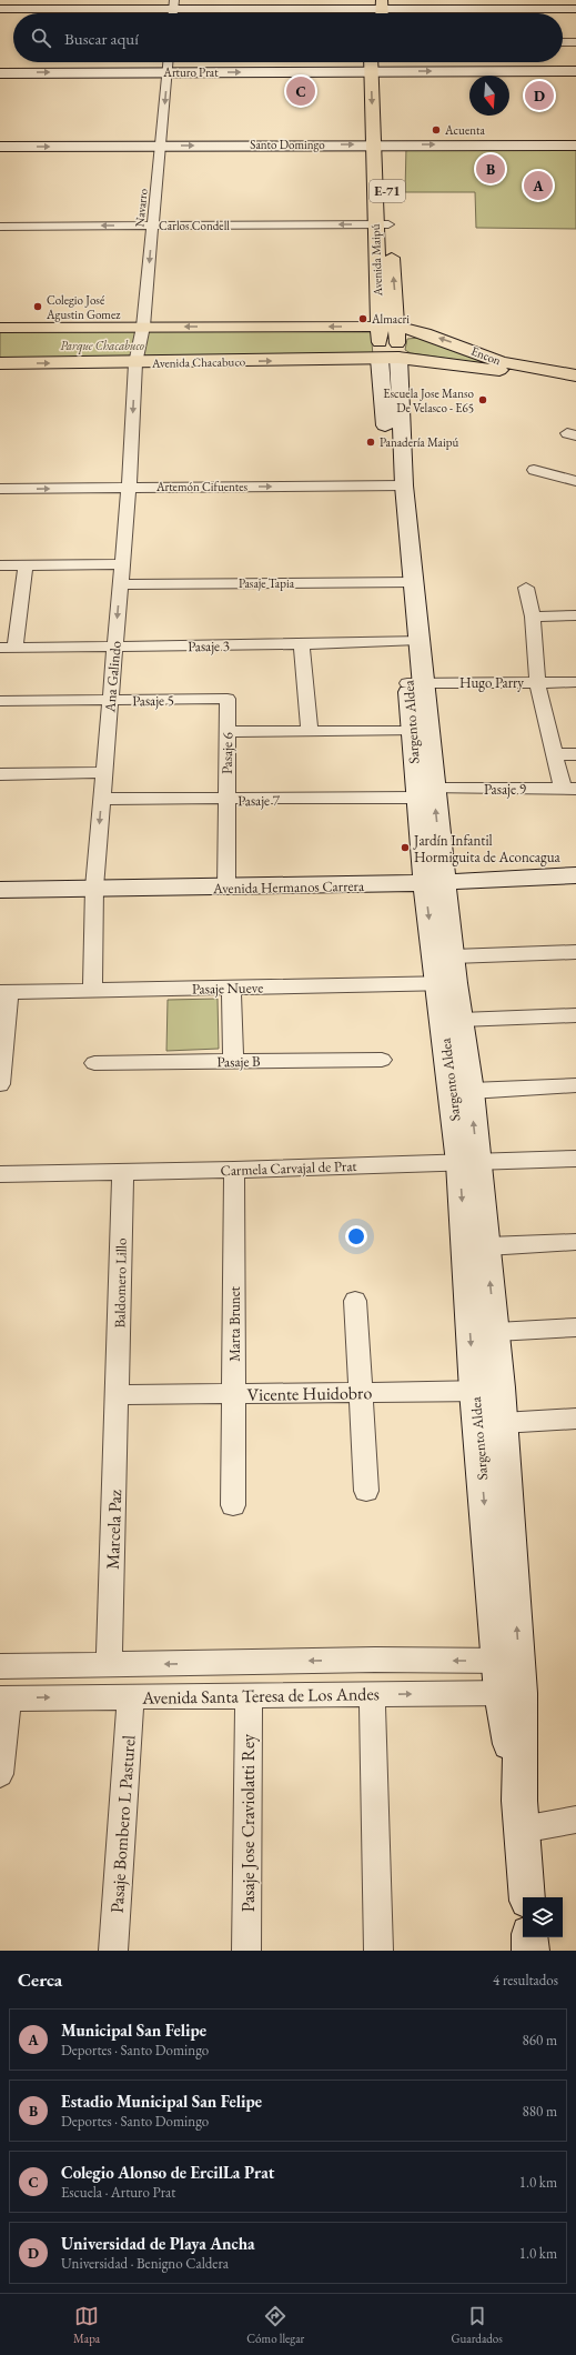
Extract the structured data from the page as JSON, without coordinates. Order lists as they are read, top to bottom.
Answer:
{
  "streets": {
    "main road": [
      "E-71",
      "Avenida Maipú",
      "Encon",
      "Avenida Chacabuco"
    ],
    "street": [
      "Arturo Prat",
      "Santo Domingo",
      "Navarro",
      "Carlos Condell",
      "Artemón Cifuentes",
      "Pasaje Tapia",
      "Pasaje 3",
      "Ana Galindo",
      "Hugo Parry",
      "Pasaje 5",
      "Sargento Aldea",
      "Pasaje 6",
      "Pasaje 9",
      "Pasaje 7",
      "Avenida Hermanos Carrera",
      "Pasaje Nueve",
      "Pasaje B",
      "Carmela Carvajal de Prat",
      "Baldomero Lillo",
      "Marta Brunet",
      "Vicente Huidobro",
      "Marcela Paz",
      "Avenida Santa Teresa de Los Andes",
      "Pasaje Jose Craviolatti Rey",
      "Pasaje Bombero L Pasturel"
    ]
  },
  "crossings": [
    ["Arturo Prat", "Navarro"],
    ["Arturo Prat", "Avenida Maipú"],
    ["Santo Domingo", "Navarro"],
    ["Santo Domingo", "Avenida Maipú"],
    ["Navarro", "Carlos Condell"],
    ["Navarro", "Avenida Chacabuco"],
    ["Navarro", "Ana Galindo"],
    ["Carlos Condell", "Avenida Maipú"],
    ["Avenida Maipú", "Encon"],
    ["Avenida Maipú", "Avenida Chacabuco"],
    ["Avenida Maipú", "Sargento Aldea"],
    ["Encon", "Avenida Chacabuco"],
    ["Encon", "Sargento Aldea"],
    ["Avenida Chacabuco", "Ana Galindo"],
    ["Avenida Chacabuco", "Sargento Aldea"],
    ["Artemón Cifuentes", "Ana Galindo"],
    ["Artemón Cifuentes", "Sargento Aldea"],
    ["Pasaje Tapia", "Ana Galindo"],
    ["Pasaje Tapia", "Sargento Aldea"],
    ["Pasaje 3", "Ana Galindo"],
    ["Pasaje 3", "Sargento Aldea"],
    ["Ana Galindo", "Pasaje 5"],
    ["Ana Galindo", "Pasaje 7"],
    ["Ana Galindo", "Avenida Hermanos Carrera"],
    ["Ana Galindo", "Pasaje Nueve"],
    ["Hugo Parry", "Sargento Aldea"],
    ["Pasaje 5", "Pasaje 6"],
    ["Sargento Aldea", "Pasaje 9"],
    ["Sargento Aldea", "Pasaje 7"],
    ["Sargento Aldea", "Avenida Hermanos Carrera"],
    ["Sargento Aldea", "Pasaje Nueve"],
    ["Sargento Aldea", "Carmela Carvajal de Prat"],
    ["Sargento Aldea", "Vicente Huidobro"],
    ["Sargento Aldea", "Avenida Santa Teresa de Los Andes"],
    ["Pasaje 6", "Pasaje 7"],
    ["Pasaje 6", "Avenida Hermanos Carrera"],
    ["Pasaje 9", "Pasaje 7"],
    ["Carmela Carvajal de Prat", "Baldomero Lillo"],
    ["Carmela Carvajal de Prat", "Marta Brunet"],
    ["Baldomero Lillo", "Vicente Huidobro"],
    ["Baldomero Lillo", "Marcela Paz"],
    ["Marta Brunet", "Vicente Huidobro"],
    ["Vicente Huidobro", "Marcela Paz"],
    ["Avenida Santa Teresa de Los Andes", "Pasaje Jose Craviolatti Rey"],
    ["Avenida Santa Teresa de Los Andes", "Pasaje Bombero L Pasturel"]
  ],
  "one_way": ["Navarro", "Carlos Condell", "Ana Galindo"],
  "parks": ["Parque Chacabuco"],
  "places": [
    "Acuenta",
    "Colegio José Agustin Gomez",
    "Almacri",
    "Escuela Jose Manso De Velasco - E65",
    "Panadería Maipú",
    "Jardín Infantil Hormiguita de Aconcagua"
  ],
  "north": "bottom",
  "page": {
    "search": "Buscar aquí",
    "pins": [
      "C",
      "D",
      "B",
      "A"
    ],
    "heading": ["Cerca", "4 resultados"],
    "list": [
      {
        "mark": "A",
        "name": "Municipal San Felipe",
        "note": "Deportes · Santo Domingo",
        "value": "860 m"
      },
      {
        "mark": "B",
        "name": "Estadio Municipal San Felipe",
        "note": "Deportes · Santo Domingo",
        "value": "880 m"
      },
      {
        "mark": "C",
        "name": "Colegio Alonso de ErcilLa Prat",
        "note": "Escuela · Arturo Prat",
        "value": "1.0 km"
      },
      {
        "mark": "D",
        "name": "Universidad de Playa Ancha",
        "note": "Universidad · Benigno Caldera",
        "value": "1.0 km"
      }
    ],
    "nav": ["Mapa", "Cómo llegar", "Guardados"]
  }
}
